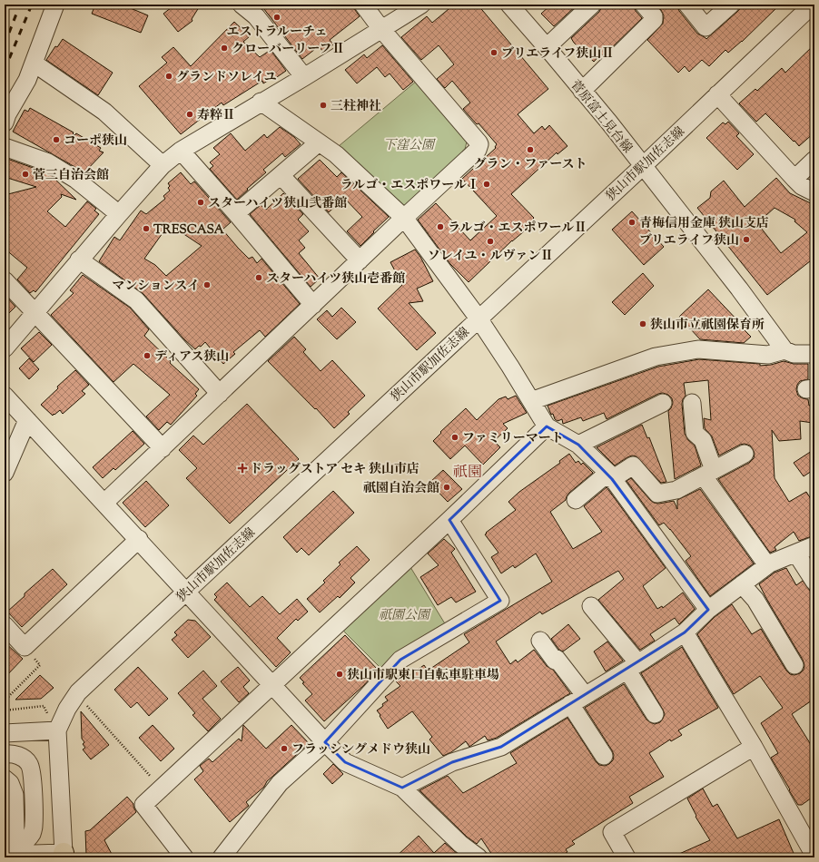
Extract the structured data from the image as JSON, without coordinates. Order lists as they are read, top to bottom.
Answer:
{
  "streets": {
    "street": ["菅原富士見台線", "狭山市駅加佐志線"]
  },
  "crossings": [
    ["菅原富士見台線", "狭山市駅加佐志線"]
  ],
  "districts": ["祇園"],
  "parks": ["下窪公園", "祇園公園"],
  "places": {
    "other": [
      "エストラルーチェ",
      "クローバーリーフⅡ",
      "ブリエライフ狭山Ⅱ",
      "グランドソレイユ",
      "三柱神社",
      "寿粹Ⅱ",
      "コーポ狭山",
      "グラン・ファースト",
      "菅三自治会館",
      "ラルゴ・エスポワールⅠ",
      "スターハイツ狭山弐番館",
      "青梅信用金庫 狭山支店",
      "ラルゴ・エスポワールⅡ",
      "TRESCASA",
      "ブリエライフ狭山",
      "ソレイユ・ルヴァンⅡ",
      "スターハイツ狭山壱番館",
      "マンションスイ",
      "狭山市立祇園保育所",
      "ディアス狭山",
      "ファミリーマート",
      "祇園自治会館",
      "狭山市駅東口自転車駐車場",
      "フラッシングメドウ狭山"
    ],
    "health": ["ドラッグストア セキ 狭山市店"]
  }
}
